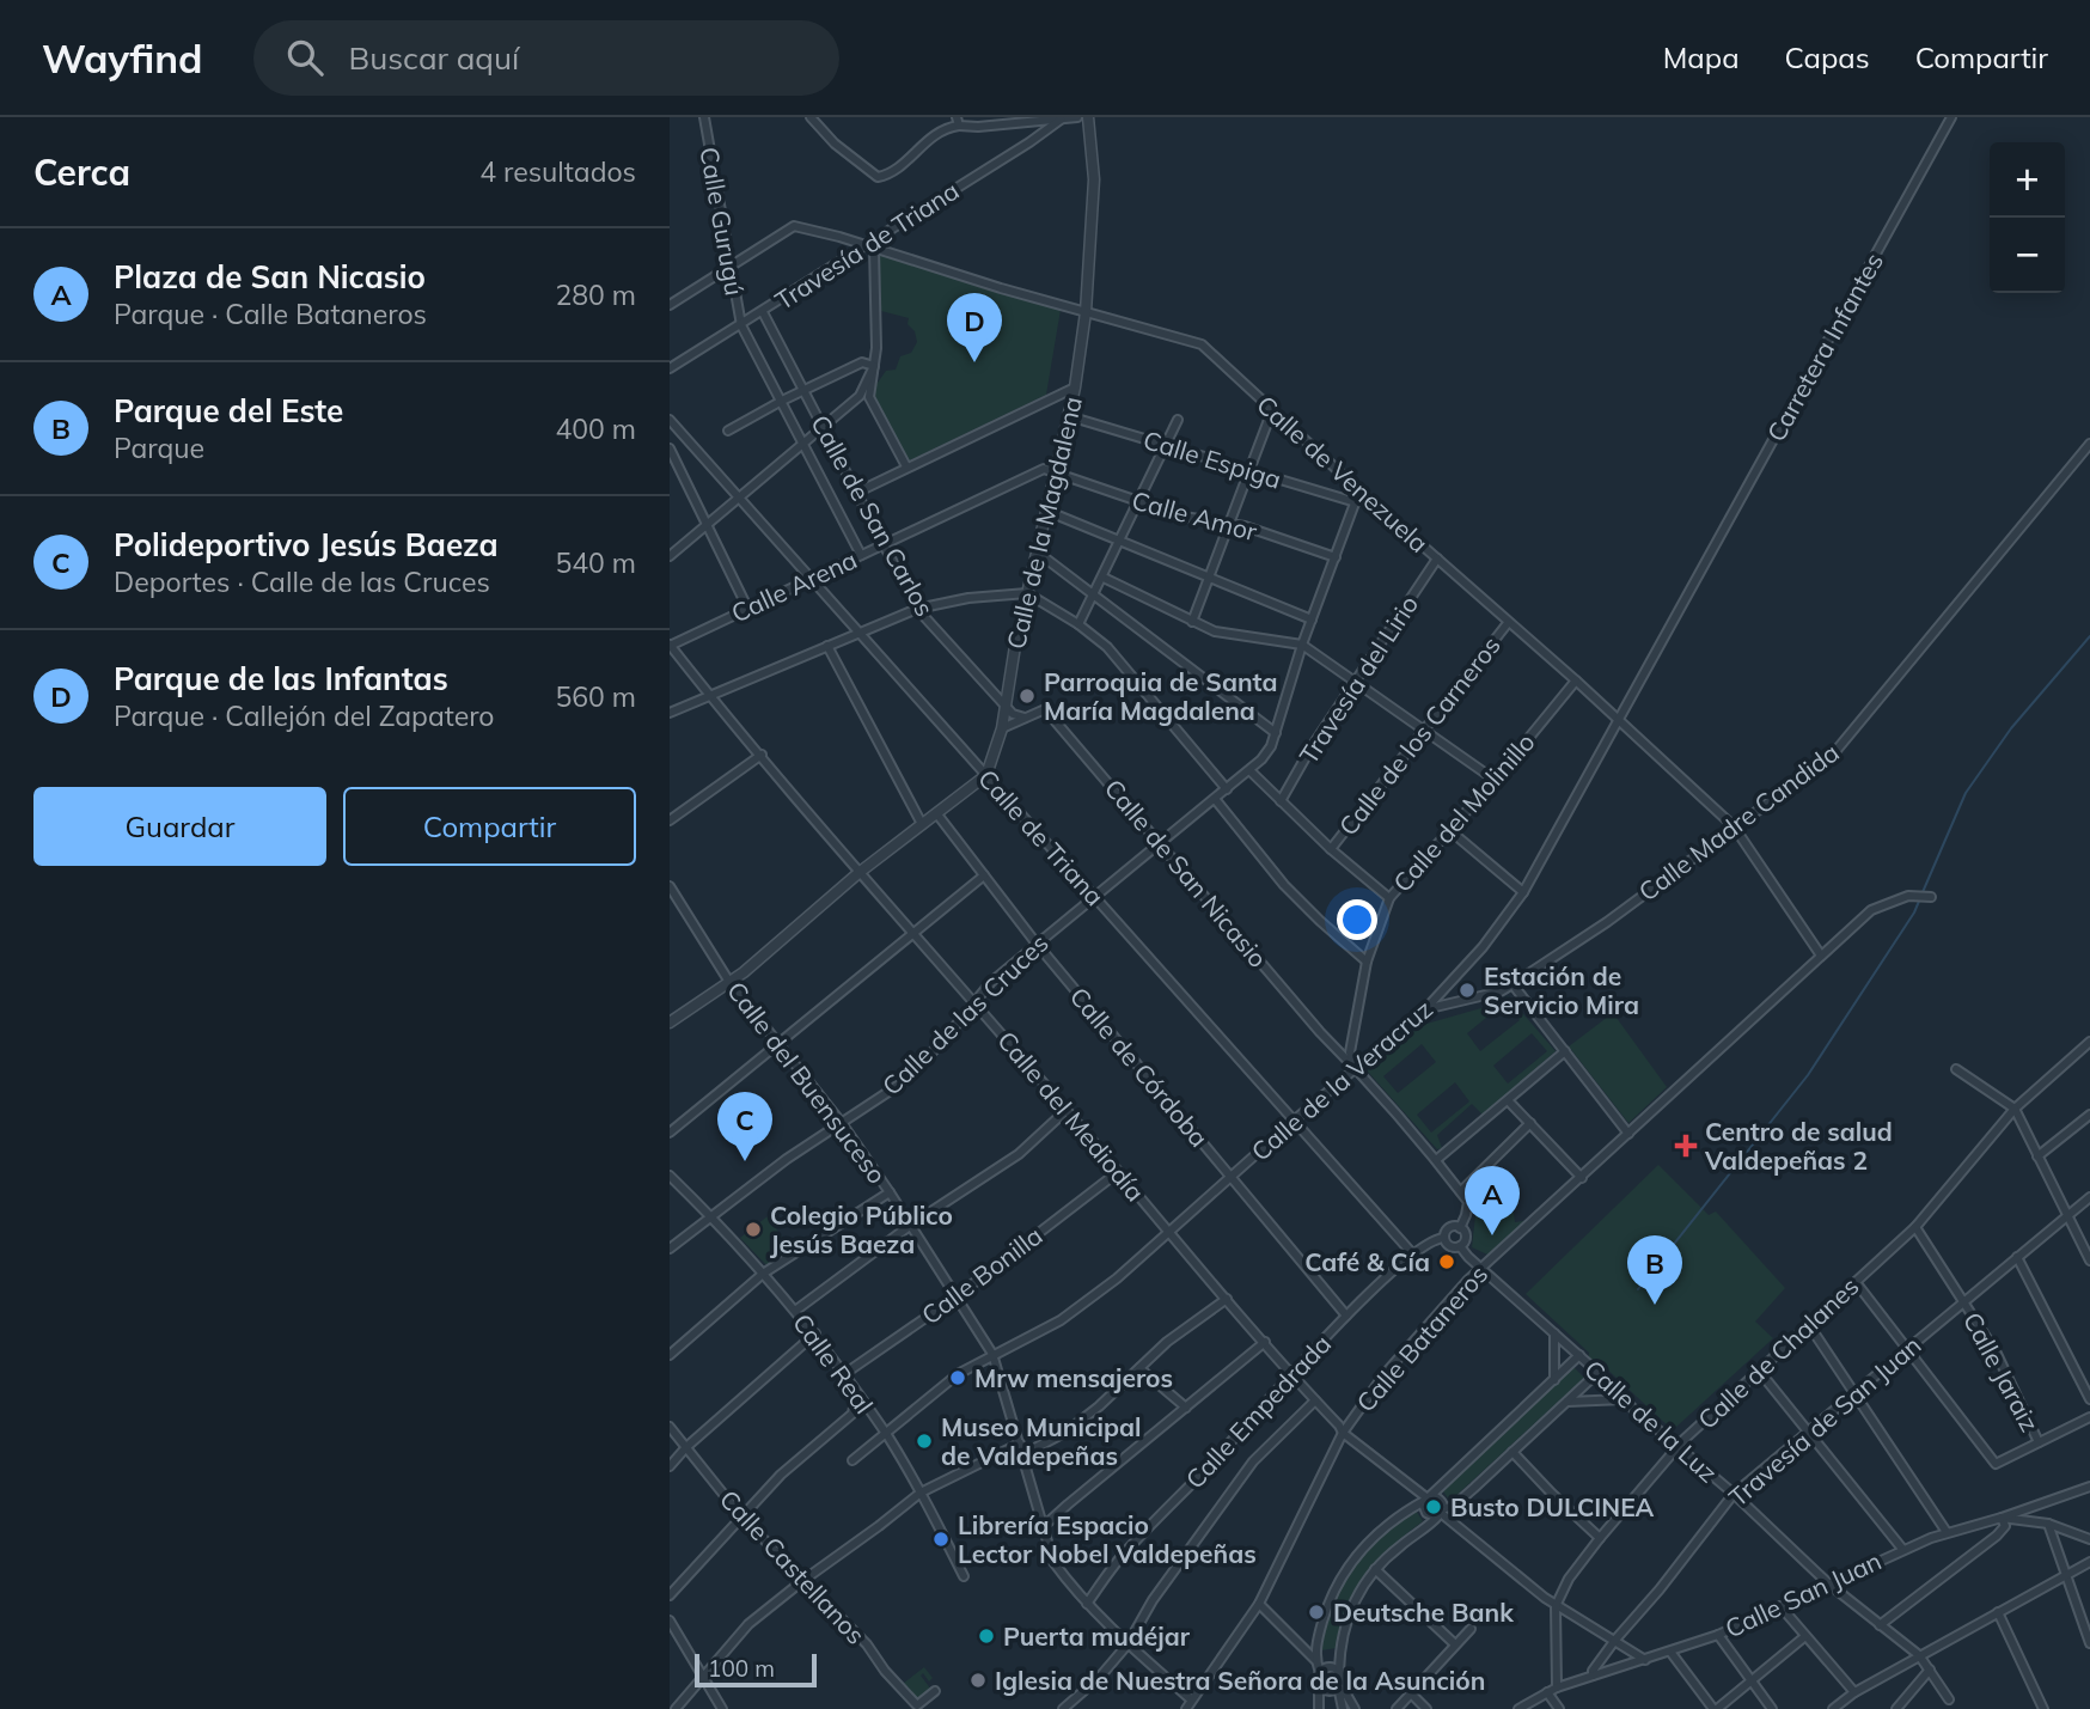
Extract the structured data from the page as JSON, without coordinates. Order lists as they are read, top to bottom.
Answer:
{
  "streets": {
    "street": [
      "Calle Gurugú",
      "Travesía de Triana",
      "Carretera Infantes",
      "Calle Espiga",
      "Calle de Venezuela",
      "Calle de San Carlos",
      "Calle Amor",
      "Calle de la Magdalena",
      "Calle Arena",
      "Travesía del Lirio",
      "Calle de los Carneros",
      "Calle del Molinillo",
      "Calle Madre Candida",
      "Calle de Triana",
      "Calle de San Nicasio",
      "Calle de las Cruces",
      "Calle de Córdoba",
      "Calle de la Veracruz",
      "Calle del Buensuceso",
      "Calle del Mediodía",
      "Calle Bonilla",
      "Calle Bataneros",
      "Calle de Chalanes",
      "Calle Real",
      "Calle Jaraiz",
      "Calle Empedrada",
      "Calle de la Luz",
      "Travesía de San Juan",
      "Calle Castellanos",
      "Calle San Juan"
    ]
  },
  "crossings": [
    ["Calle Gurugú", "Travesía de Triana"],
    ["Calle Gurugú", "Calle de Venezuela"],
    ["Calle Gurugú", "Calle Arena"],
    ["Travesía de Triana", "Calle de Venezuela"],
    ["Travesía de Triana", "Calle de San Carlos"],
    ["Carretera Infantes", "Calle de la Veracruz"],
    ["Calle Espiga", "Calle de la Magdalena"],
    ["Calle Espiga", "Calle de las Cruces"],
    ["Calle de Venezuela", "Calle de la Magdalena"],
    ["Calle de Venezuela", "Travesía del Lirio"],
    ["Calle de Venezuela", "Calle de los Carneros"],
    ["Calle de Venezuela", "Calle del Molinillo"],
    ["Calle de Venezuela", "Calle Madre Candida"],
    ["Calle de Venezuela", "Calle de las Cruces"],
    ["Calle de Venezuela", "Calle de la Veracruz"],
    ["Calle de Venezuela", "Calle Bataneros"],
    ["Calle de San Carlos", "Calle de la Magdalena"],
    ["Calle de San Carlos", "Calle Arena"],
    ["Calle de San Carlos", "Calle de San Nicasio"],
    ["Calle Amor", "Calle de la Magdalena"],
    ["Calle Amor", "Calle Arena"],
    ["Calle Amor", "Calle de las Cruces"],
    ["Calle de la Magdalena", "Calle Arena"],
    ["Calle de la Magdalena", "Calle de Triana"],
    ["Calle Arena", "Calle de Triana"],
    ["Calle Arena", "Calle del Mediodía"],
    ["Calle del Molinillo", "Calle de San Nicasio"],
    ["Calle Madre Candida", "Calle de la Veracruz"],
    ["Calle de Triana", "Calle de las Cruces"],
    ["Calle de Triana", "Calle de la Veracruz"],
    ["Calle de Triana", "Calle Empedrada"],
    ["Calle de San Nicasio", "Calle de las Cruces"],
    ["Calle de San Nicasio", "Calle de la Veracruz"],
    ["Calle de las Cruces", "Calle de Córdoba"],
    ["Calle de las Cruces", "Calle del Buensuceso"],
    ["Calle de las Cruces", "Calle del Mediodía"],
    ["Calle de las Cruces", "Calle Real"],
    ["Calle de Córdoba", "Calle de la Veracruz"],
    ["Calle de Córdoba", "Calle Empedrada"],
    ["Calle de la Veracruz", "Calle del Buensuceso"],
    ["Calle de la Veracruz", "Calle del Mediodía"],
    ["Calle de la Veracruz", "Calle Real"],
    ["Calle del Buensuceso", "Calle Bonilla"],
    ["Calle del Buensuceso", "Calle Bataneros"],
    ["Calle del Buensuceso", "Calle Empedrada"],
    ["Calle del Mediodía", "Calle Bonilla"],
    ["Calle del Mediodía", "Calle Bataneros"],
    ["Calle del Mediodía", "Calle Empedrada"],
    ["Calle Bonilla", "Calle Real"],
    ["Calle Bataneros", "Calle de la Luz"],
    ["Calle de Chalanes", "Calle Jaraiz"],
    ["Calle de Chalanes", "Calle de la Luz"],
    ["Calle Jaraiz", "Travesía de San Juan"],
    ["Calle Empedrada", "Calle de la Luz"],
    ["Calle de la Luz", "Travesía de San Juan"],
    ["Calle de la Luz", "Calle San Juan"],
    ["Travesía de San Juan", "Calle San Juan"]
  ],
  "places": {
    "other": [
      "Parroquia de Santa María Magdalena",
      "Estación de Servicio Mira",
      "Colegio Público Jesús Baeza",
      "Café & Cía",
      "Mrw mensajeros",
      "Museo Municipal de Valdepeñas",
      "Busto DULCINEA",
      "Librería Espacio Lector Nobel Valdepeñas",
      "Deutsche Bank",
      "Puerta mudéjar",
      "Iglesia de Nuestra Señora de la Asunción"
    ],
    "health": ["Centro de salud Valdepeñas 2"]
  },
  "scale_bar": "100 m",
  "page": {
    "header": "Wayfind",
    "search": "Buscar aquí",
    "nav": ["Mapa", "Capas", "Compartir"],
    "heading": ["Cerca", "4 resultados"],
    "map_buttons": ["+", "−"],
    "list": [
      {
        "mark": "A",
        "name": "Plaza de San Nicasio",
        "note": "Parque · Calle Bataneros",
        "value": "280 m"
      },
      {
        "mark": "B",
        "name": "Parque del Este",
        "note": "Parque",
        "value": "400 m"
      },
      {
        "mark": "C",
        "name": "Polideportivo Jesús Baeza",
        "note": "Deportes · Calle de las Cruces",
        "value": "540 m"
      },
      {
        "mark": "D",
        "name": "Parque de las Infantas",
        "note": "Parque · Callejón del Zapatero",
        "value": "560 m"
      }
    ],
    "pins": [
      "D",
      "C",
      "A",
      "B"
    ],
    "buttons": ["Guardar", "Compartir"],
    "scale": "100 m"
  }
}
